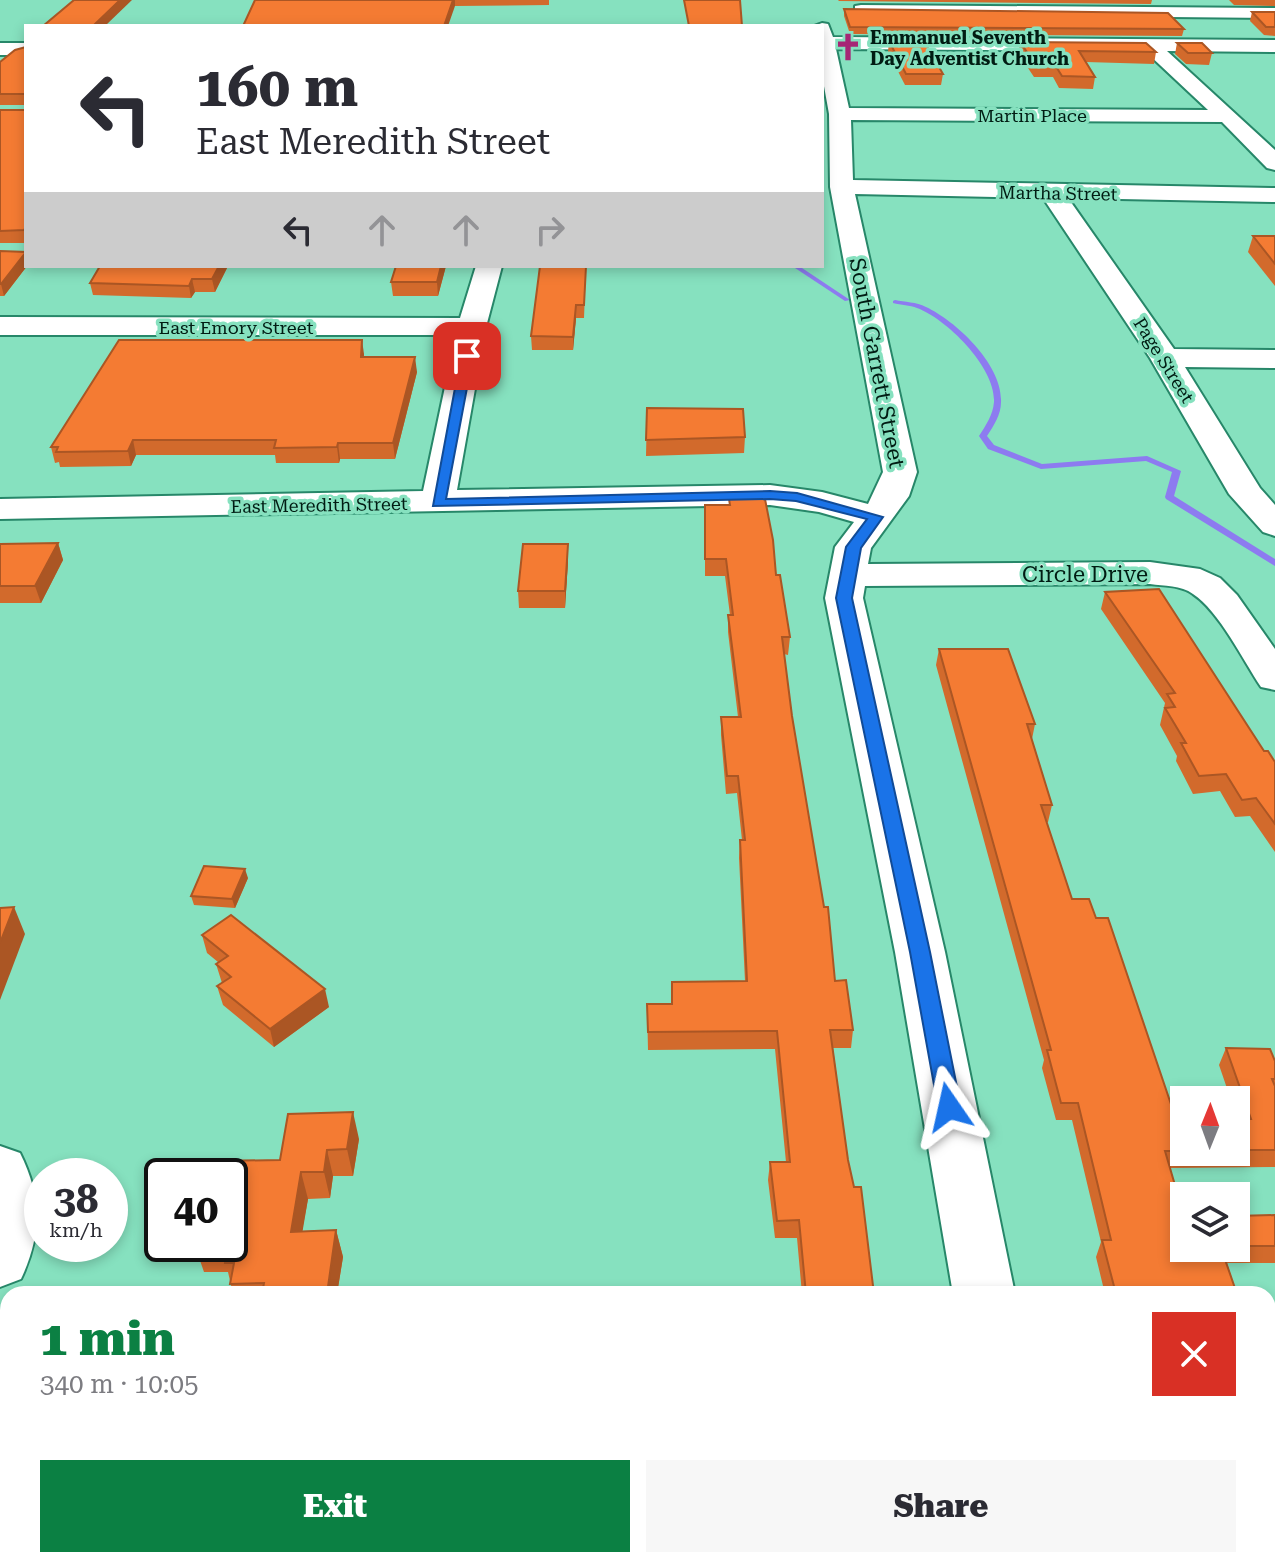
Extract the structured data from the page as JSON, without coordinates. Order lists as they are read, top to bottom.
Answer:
{
  "streets": {
    "street": [
      "Martin Place",
      "Martha Street",
      "East Emory Street",
      "Page Street",
      "South Garrett Street",
      "East Meredith Street",
      "Circle Drive"
    ]
  },
  "crossings": [
    ["Martin Place", "South Garrett Street"],
    ["Martha Street", "Page Street"],
    ["Martha Street", "South Garrett Street"],
    ["South Garrett Street", "East Meredith Street"],
    ["South Garrett Street", "Circle Drive"]
  ],
  "places": {
    "church": ["Emmanuel Seventh Day Adventist Church"]
  },
  "north": "top",
  "page": {
    "turn": ["160 m", "East Meredith Street"],
    "speed": "38 km/h",
    "limit": "40",
    "heading": ["1 min", "340 m · 10:05"],
    "buttons": ["Exit", "Share"]
  }
}
